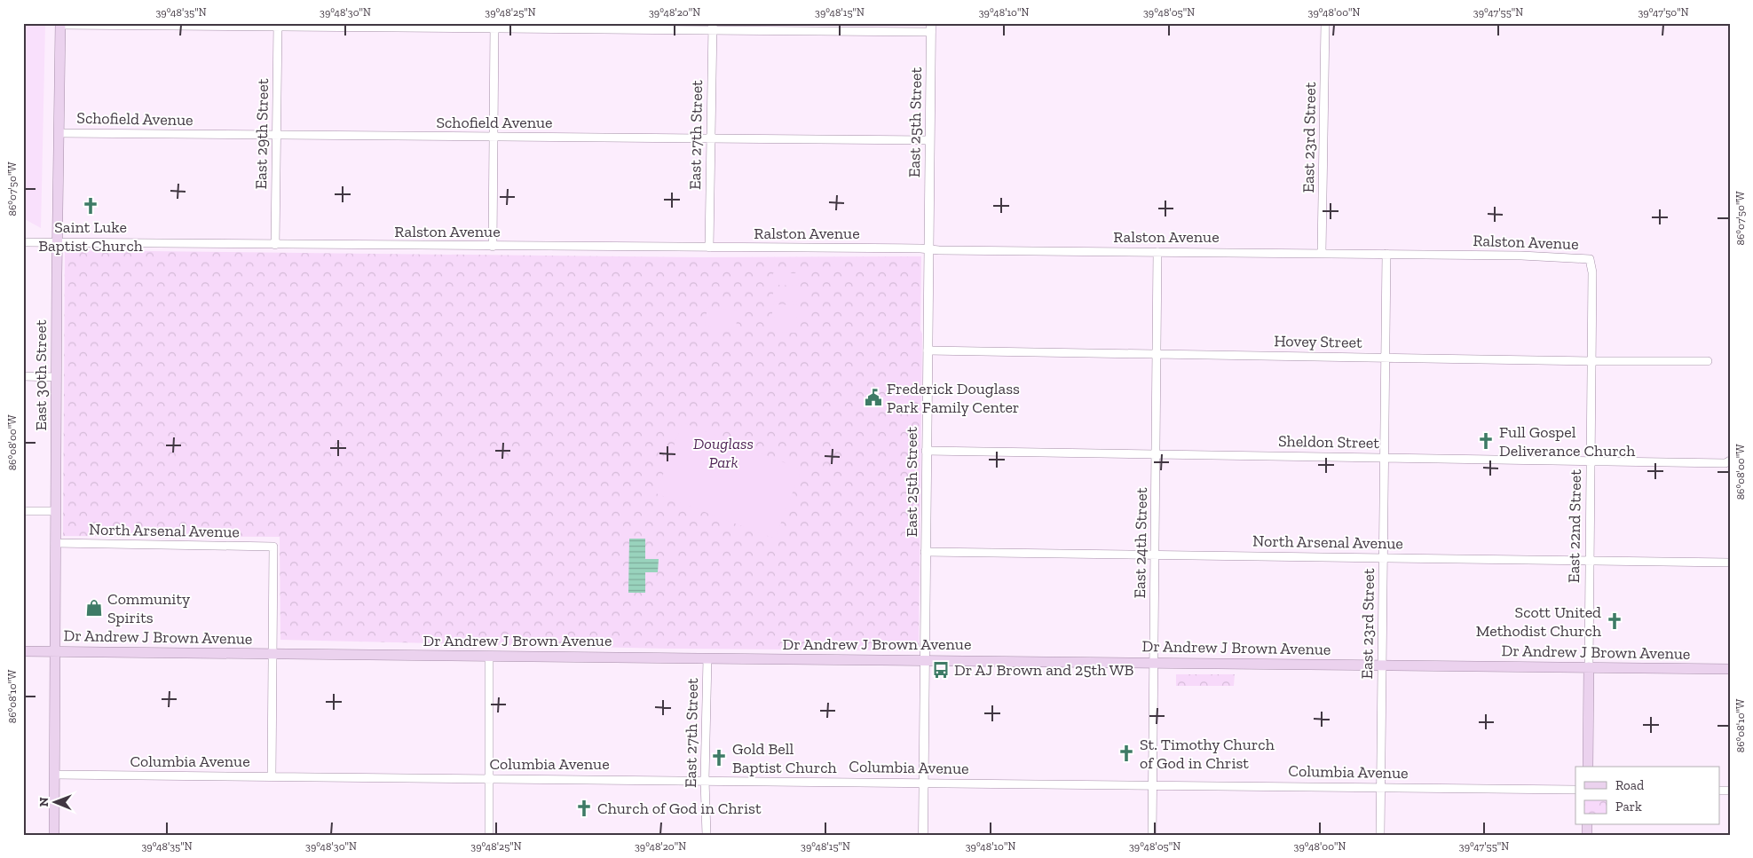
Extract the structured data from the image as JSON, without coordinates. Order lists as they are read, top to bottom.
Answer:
{
  "streets": {
    "main road": ["East 30th Street", "East 22nd Street", "Dr Andrew J Brown Avenue"],
    "street": [
      "Schofield Avenue",
      "East 25th Street",
      "East 29th Street",
      "East 27th Street",
      "East 23rd Street",
      "Ralston Avenue",
      "Hovey Street",
      "Sheldon Street",
      "North Arsenal Avenue",
      "East 24th Street",
      "Columbia Avenue"
    ]
  },
  "crossings": [
    ["Schofield Avenue", "East 25th Street"],
    ["Schofield Avenue", "East 29th Street"],
    ["Schofield Avenue", "East 27th Street"],
    ["Schofield Avenue", "East 30th Street"],
    ["East 25th Street", "Ralston Avenue"],
    ["East 25th Street", "Hovey Street"],
    ["East 25th Street", "Sheldon Street"],
    ["East 25th Street", "North Arsenal Avenue"],
    ["East 25th Street", "Dr Andrew J Brown Avenue"],
    ["East 25th Street", "Columbia Avenue"],
    ["East 29th Street", "Ralston Avenue"],
    ["East 27th Street", "Ralston Avenue"],
    ["East 27th Street", "Dr Andrew J Brown Avenue"],
    ["East 27th Street", "Columbia Avenue"],
    ["East 23rd Street", "Ralston Avenue"],
    ["East 23rd Street", "Hovey Street"],
    ["East 23rd Street", "Sheldon Street"],
    ["East 23rd Street", "North Arsenal Avenue"],
    ["East 23rd Street", "Dr Andrew J Brown Avenue"],
    ["East 23rd Street", "Columbia Avenue"],
    ["Ralston Avenue", "East 30th Street"],
    ["Ralston Avenue", "East 22nd Street"],
    ["Ralston Avenue", "East 24th Street"],
    ["Hovey Street", "East 22nd Street"],
    ["Hovey Street", "East 24th Street"],
    ["East 30th Street", "North Arsenal Avenue"],
    ["East 30th Street", "Dr Andrew J Brown Avenue"],
    ["East 30th Street", "Columbia Avenue"],
    ["Sheldon Street", "East 22nd Street"],
    ["Sheldon Street", "East 24th Street"],
    ["East 22nd Street", "North Arsenal Avenue"],
    ["East 22nd Street", "Dr Andrew J Brown Avenue"],
    ["North Arsenal Avenue", "East 24th Street"],
    ["North Arsenal Avenue", "Dr Andrew J Brown Avenue"],
    ["East 24th Street", "Dr Andrew J Brown Avenue"],
    ["East 24th Street", "Columbia Avenue"]
  ],
  "parks": ["Douglass Park"],
  "places": {
    "church": [
      "Saint Luke Baptist Church",
      "Full Gospel Deliverance Church",
      "Scott United Methodist Church",
      "St. Timothy Church of God in Christ",
      "Gold Bell Baptist Church",
      "Church of God in Christ"
    ],
    "public building": ["Frederick Douglass Park Family Center"],
    "shop": ["Community Spirits"],
    "bus stop": ["Dr AJ Brown and 25th WB"]
  },
  "legend": ["Road", "Park"],
  "north": "left",
  "coordinates": [
    "39°48'35\"N",
    "39°48'30\"N",
    "39°48'25\"N",
    "39°48'20\"N",
    "39°48'15\"N",
    "39°48'10\"N",
    "39°48'05\"N",
    "39°48'00\"N",
    "39°47'55\"N",
    "39°47'50\"N",
    "86°07'50\"W",
    "86°08'00\"W",
    "86°08'10\"W"
  ]
}
